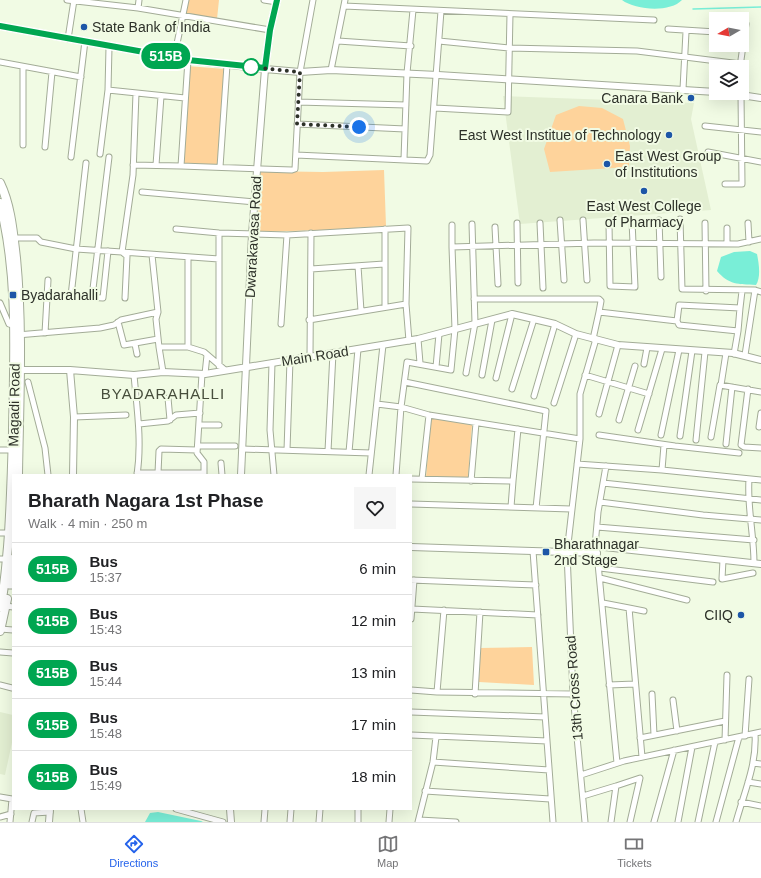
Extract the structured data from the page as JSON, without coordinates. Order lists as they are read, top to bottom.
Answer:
{
  "streets": {
    "main road": ["Magadi Road"],
    "street": ["Dwarakavasa Road", "Main Road", "13th Cross Road"]
  },
  "crossings": [
    ["Dwarakavasa Road", "Main Road"],
    ["Main Road", "Magadi Road"]
  ],
  "districts": ["BYADARAHALLI"],
  "places": {
    "other": [
      "State Bank of India",
      "Canara Bank",
      "East West Institue of Technology",
      "East West Group of Institutions",
      "East West College of Pharmacy",
      "CIIQ"
    ],
    "transit": ["Byadarahalli", "Bharathnagar 2nd Stage"]
  },
  "lines": ["bus line 515B"],
  "north": "left",
  "page": {
    "on_map": "515B",
    "heading": ["Bharath Nagara 1st Phase", "Walk · 4 min · 250 m"],
    "list": [
      {
        "mark": "515B",
        "name": "Bus",
        "note": "15:37",
        "value": "6 min"
      },
      {
        "mark": "515B",
        "name": "Bus",
        "note": "15:43",
        "value": "12 min"
      },
      {
        "mark": "515B",
        "name": "Bus",
        "note": "15:44",
        "value": "13 min"
      },
      {
        "mark": "515B",
        "name": "Bus",
        "note": "15:48",
        "value": "17 min"
      },
      {
        "mark": "515B",
        "name": "Bus",
        "note": "15:49",
        "value": "18 min"
      }
    ],
    "tabs": ["Directions", "Map", "Tickets"]
  }
}
